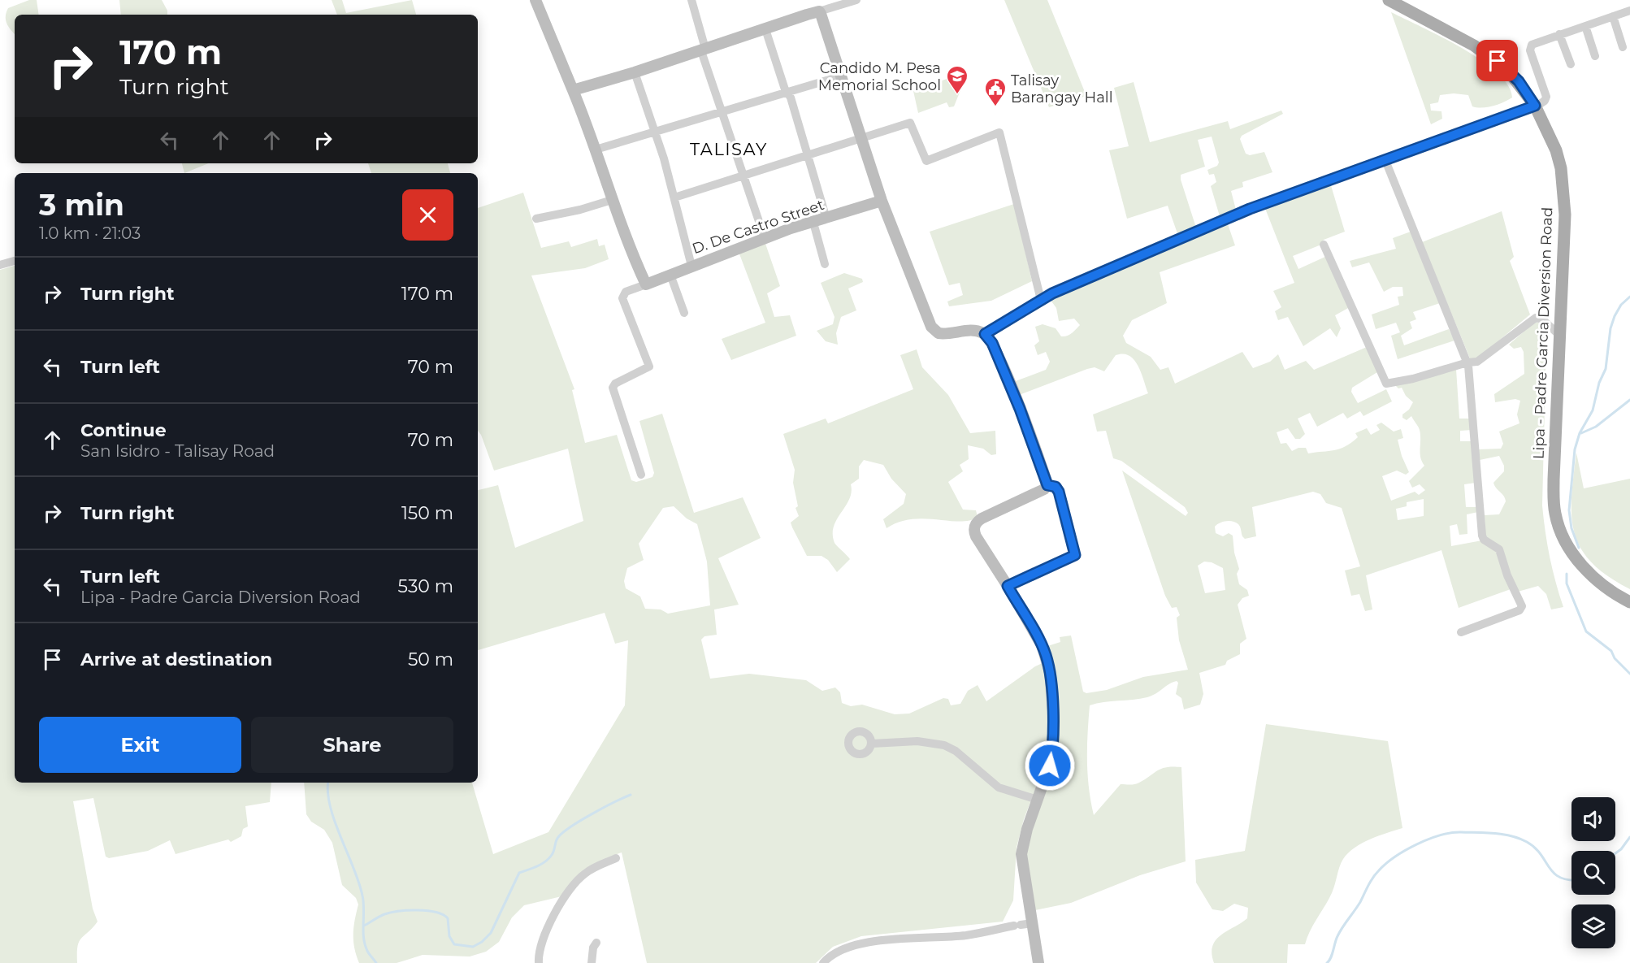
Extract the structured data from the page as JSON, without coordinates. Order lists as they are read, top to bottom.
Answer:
{
  "streets": {
    "main road": ["Lipa - Padre Garcia Diversion Road"],
    "street": ["D. De Castro Street"]
  },
  "districts": ["TALISAY"],
  "places": {
    "school or university": ["Candido M. Pesa Memorial School"],
    "public building": ["Talisay Barangay Hall"]
  },
  "page": {
    "turn": ["170 m", "Turn right"],
    "heading": ["3 min", "1.0 km · 21:03"],
    "list": [
      {
        "name": "Turn right",
        "value": "170 m"
      },
      {
        "name": "Turn left",
        "value": "70 m"
      },
      {
        "name": "Continue",
        "note": "San Isidro - Talisay Road",
        "value": "70 m"
      },
      {
        "name": "Turn right",
        "value": "150 m"
      },
      {
        "name": "Turn left",
        "note": "Lipa - Padre Garcia Diversion Road",
        "value": "530 m"
      },
      {
        "name": "Arrive at destination",
        "value": "50 m"
      }
    ],
    "buttons": ["Exit", "Share"]
  }
}
